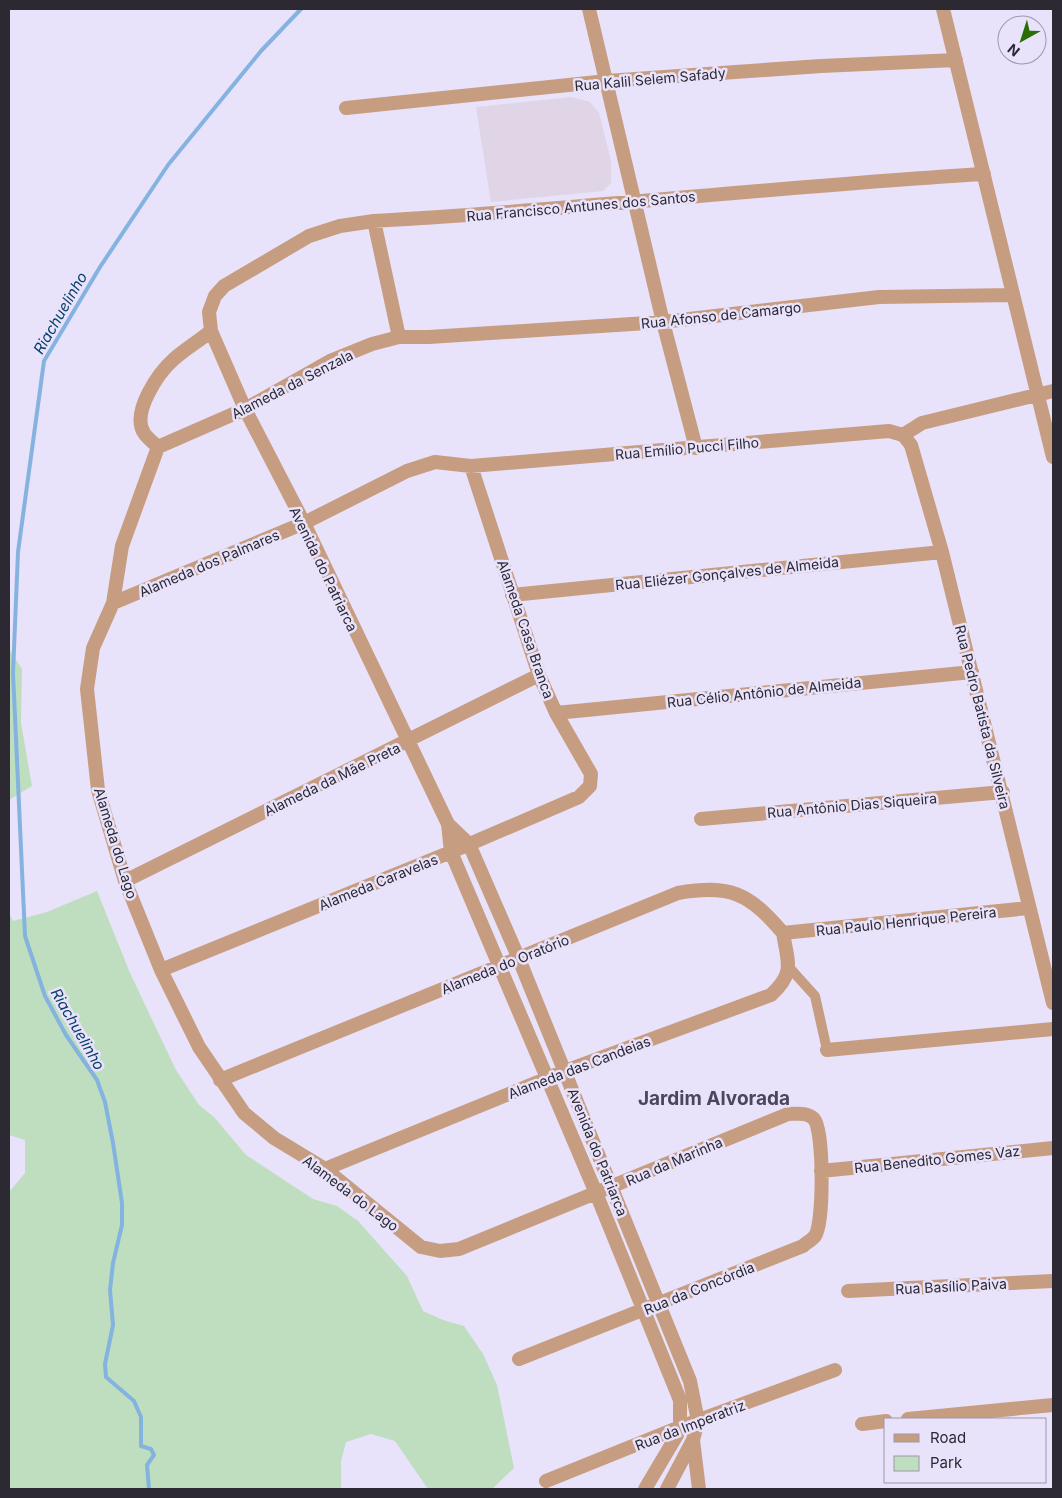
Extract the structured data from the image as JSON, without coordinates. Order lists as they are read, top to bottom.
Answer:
{
  "streets": {
    "street": [
      "Rua Kalil Selem Safady",
      "Rua Francisco Antunes dos Santos",
      "Rua Afonso de Camargo",
      "Alameda da Senzala",
      "Rua Emílio Pucci Filho",
      "Alameda dos Palmares",
      "Avenida do Patriarca",
      "Rua Eliézer Gonçalves de Almeida",
      "Alameda Casa Branca",
      "Rua Célio Antônio de Almeida",
      "Rua Pedro Batista da Silveira",
      "Alameda da Mãe Preta",
      "Rua Antônio Dias Siqueira",
      "Alameda do Lago",
      "Alameda Caravelas",
      "Rua Paulo Henrique Pereira",
      "Alameda do Oratório",
      "Alameda das Candeias",
      "Rua Benedito Gomes Vaz",
      "Rua da Marinha",
      "Rua Basílio Paiva",
      "Rua da Concórdia",
      "Rua da Imperatriz"
    ]
  },
  "crossings": [
    ["Rua Francisco Antunes dos Santos", "Avenida do Patriarca"],
    ["Rua Afonso de Camargo", "Alameda da Senzala"],
    ["Alameda da Senzala", "Avenida do Patriarca"],
    ["Alameda da Senzala", "Alameda do Lago"],
    ["Rua Emílio Pucci Filho", "Alameda dos Palmares"],
    ["Rua Emílio Pucci Filho", "Alameda Casa Branca"],
    ["Rua Emílio Pucci Filho", "Rua Pedro Batista da Silveira"],
    ["Alameda dos Palmares", "Avenida do Patriarca"],
    ["Alameda dos Palmares", "Alameda Casa Branca"],
    ["Alameda dos Palmares", "Alameda do Lago"],
    ["Avenida do Patriarca", "Alameda da Mãe Preta"],
    ["Avenida do Patriarca", "Alameda Caravelas"],
    ["Avenida do Patriarca", "Alameda do Oratório"],
    ["Avenida do Patriarca", "Alameda das Candeias"],
    ["Avenida do Patriarca", "Rua da Marinha"],
    ["Avenida do Patriarca", "Rua da Concórdia"],
    ["Avenida do Patriarca", "Rua da Imperatriz"],
    ["Rua Eliézer Gonçalves de Almeida", "Alameda Casa Branca"],
    ["Rua Eliézer Gonçalves de Almeida", "Rua Pedro Batista da Silveira"],
    ["Alameda Casa Branca", "Rua Célio Antônio de Almeida"],
    ["Alameda Casa Branca", "Alameda da Mãe Preta"],
    ["Alameda Casa Branca", "Alameda Caravelas"],
    ["Rua Célio Antônio de Almeida", "Rua Pedro Batista da Silveira"],
    ["Rua Pedro Batista da Silveira", "Rua Antônio Dias Siqueira"],
    ["Rua Pedro Batista da Silveira", "Rua Paulo Henrique Pereira"],
    ["Alameda da Mãe Preta", "Alameda do Lago"],
    ["Alameda do Lago", "Alameda Caravelas"],
    ["Alameda do Lago", "Alameda do Oratório"],
    ["Alameda do Lago", "Alameda das Candeias"],
    ["Alameda do Lago", "Rua da Marinha"],
    ["Rua Paulo Henrique Pereira", "Alameda do Oratório"],
    ["Rua Benedito Gomes Vaz", "Rua da Marinha"],
    ["Rua Benedito Gomes Vaz", "Rua da Concórdia"],
    ["Rua da Marinha", "Rua da Concórdia"]
  ],
  "districts": ["Jardim Alvorada"],
  "water": ["Riachuelinho"],
  "legend": ["Road", "Park"],
  "north": "bottom left"
}
